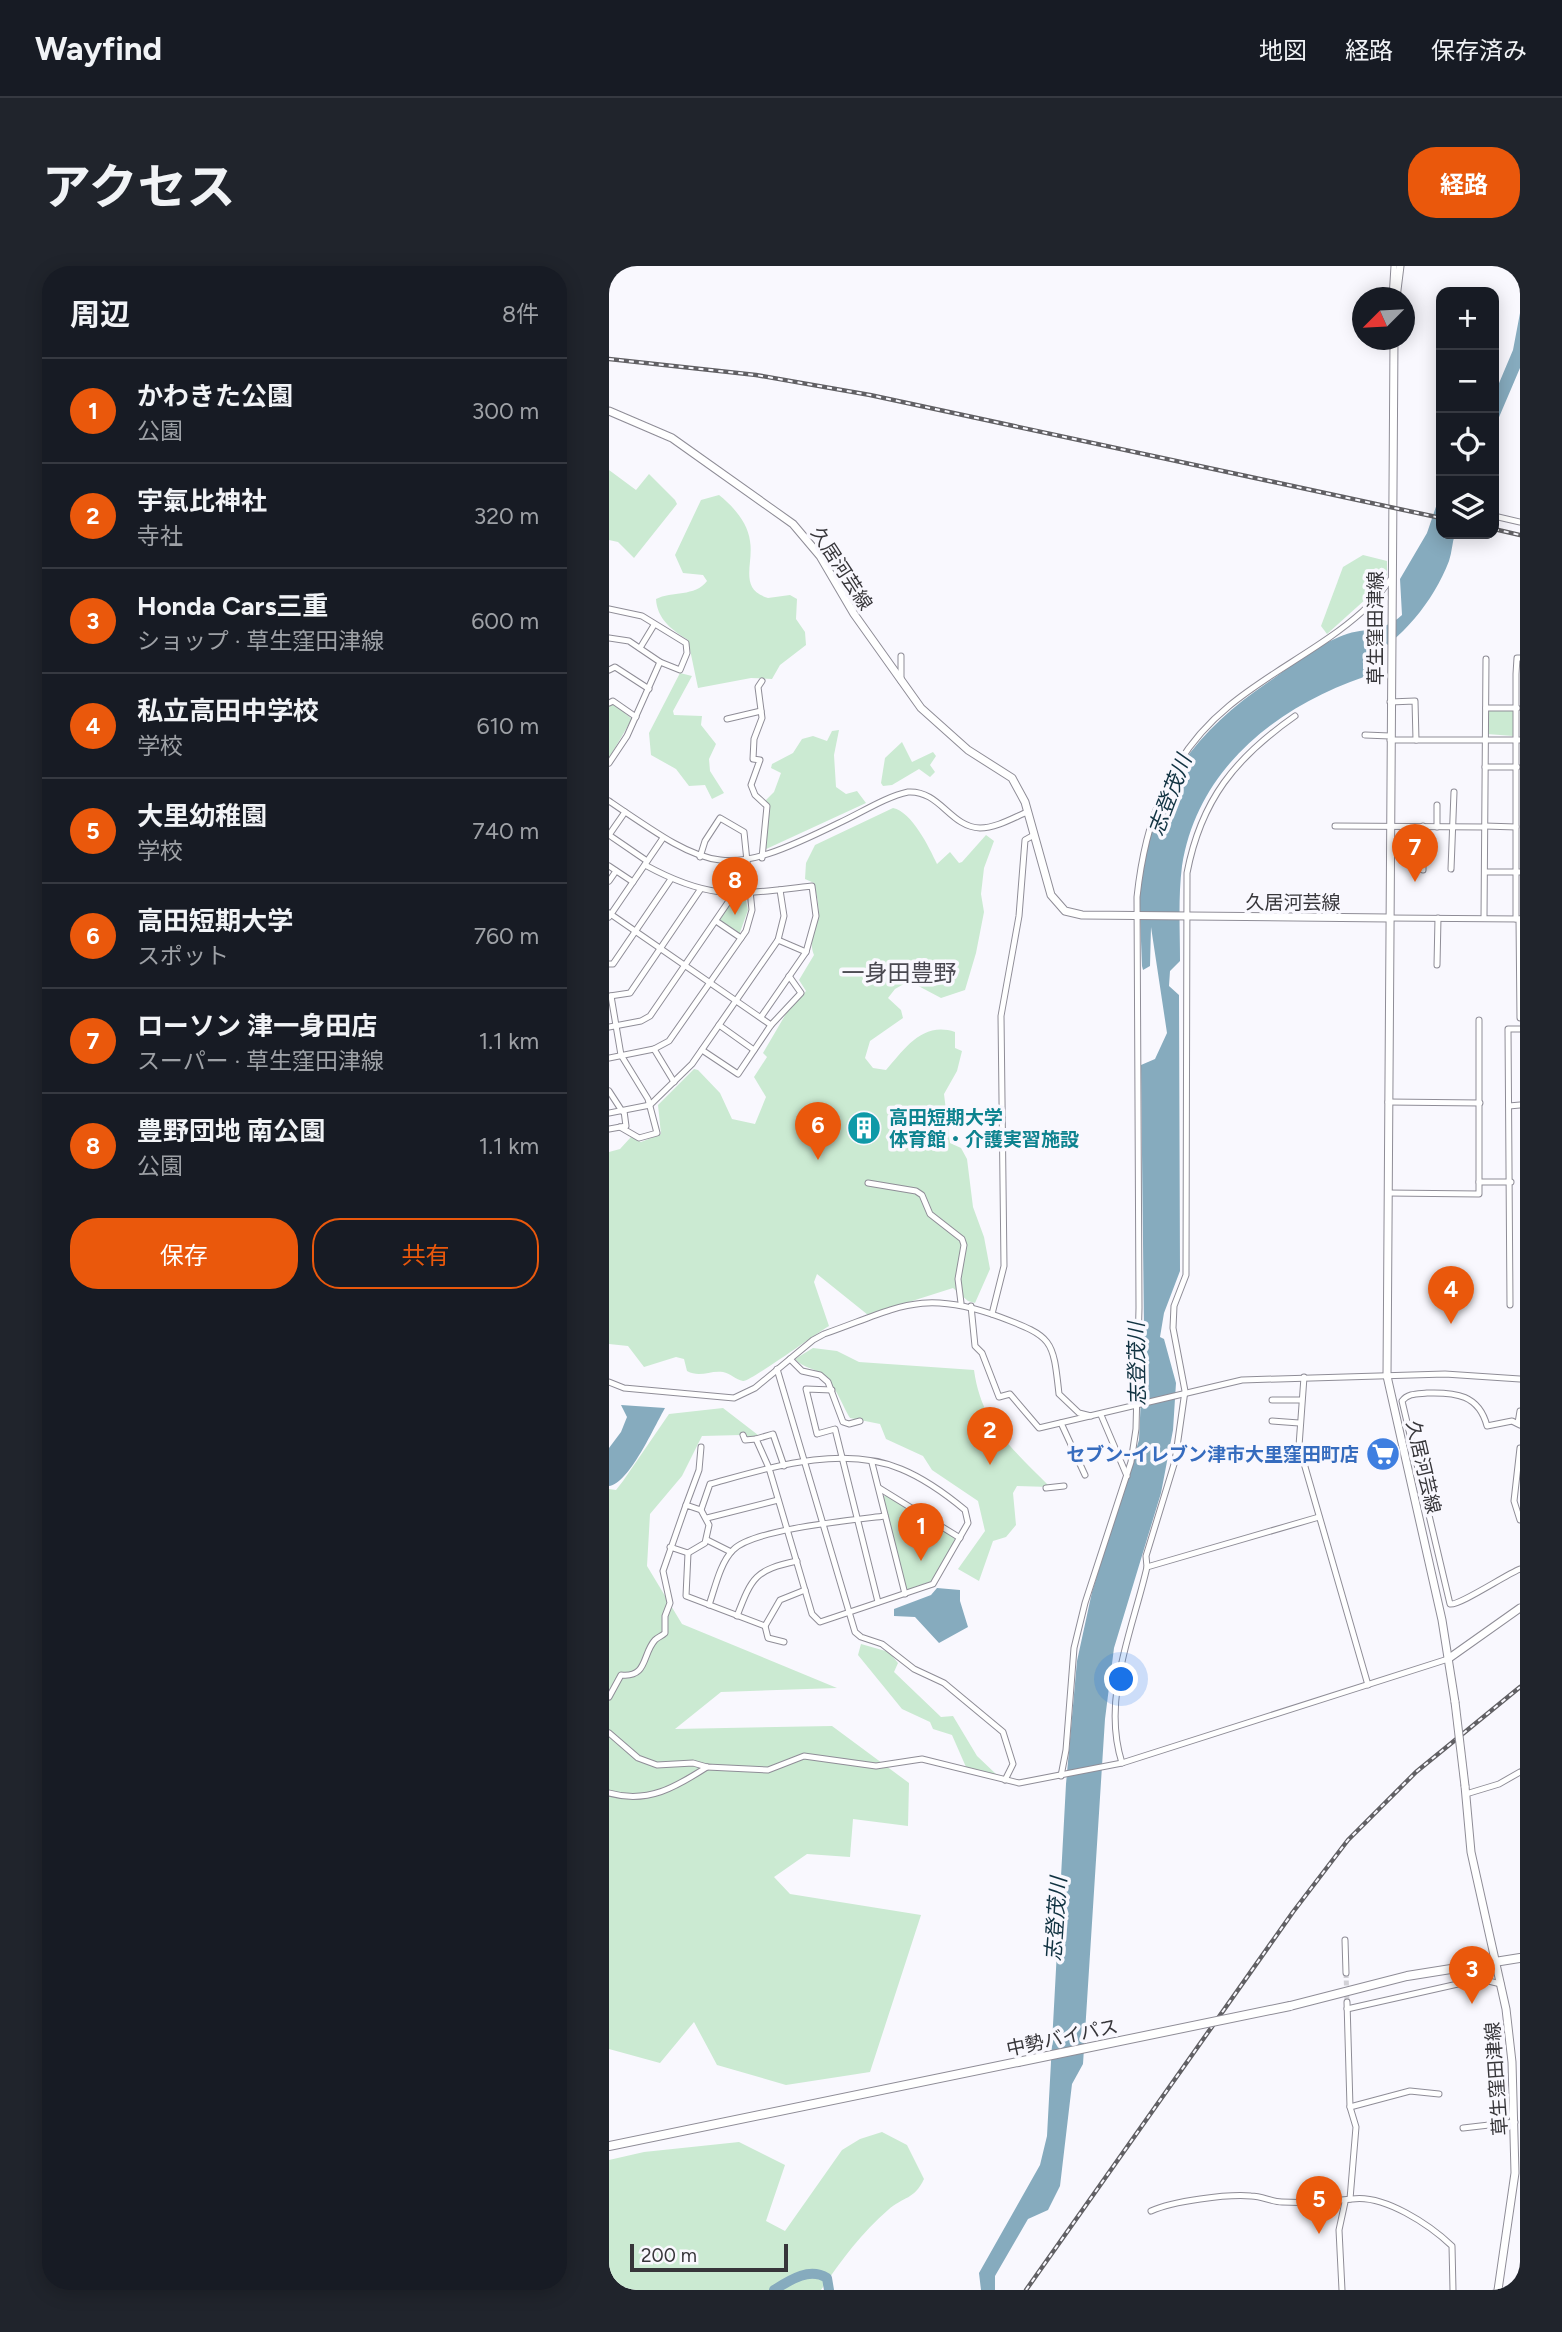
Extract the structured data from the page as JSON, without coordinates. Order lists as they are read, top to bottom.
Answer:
{
  "streets": {
    "highway": ["中勢バイパス"],
    "main road": ["久居河芸線", "草生窪田津線"]
  },
  "crossings": [
    ["久居河芸線", "草生窪田津線"],
    ["草生窪田津線", "中勢バイパス"]
  ],
  "districts": ["一身田豊野"],
  "water": ["志登茂川"],
  "places": {
    "building": ["高田短期大学 体育館・介護実習施設"],
    "supermarket": ["セブン-イレブン津市大里窪田町店"]
  },
  "scale_bar": "200 m",
  "north": "bottom left",
  "page": {
    "header": "Wayfind",
    "nav": ["地図", "経路", "保存済み"],
    "title": "アクセス",
    "buttons": [
      "経路",
      ["保存", "共有"]
    ],
    "heading": ["周辺", "8件"],
    "map_buttons": ["+", "−"],
    "list": [
      {
        "mark": "1",
        "name": "かわきた公園",
        "note": "公園",
        "value": "300 m"
      },
      {
        "mark": "2",
        "name": "宇氣比神社",
        "note": "寺社",
        "value": "320 m"
      },
      {
        "mark": "3",
        "name": "Honda Cars三重",
        "note": "ショップ · 草生窪田津線",
        "value": "600 m"
      },
      {
        "mark": "4",
        "name": "私立高田中学校",
        "note": "学校",
        "value": "610 m"
      },
      {
        "mark": "5",
        "name": "大里幼稚園",
        "note": "学校",
        "value": "740 m"
      },
      {
        "mark": "6",
        "name": "高田短期大学",
        "note": "スポット",
        "value": "760 m"
      },
      {
        "mark": "7",
        "name": "ローソン 津一身田店",
        "note": "スーパー · 草生窪田津線",
        "value": "1.1 km"
      },
      {
        "mark": "8",
        "name": "豊野団地 南公園",
        "note": "公園",
        "value": "1.1 km"
      }
    ],
    "pins": [
      "7",
      "8",
      "6",
      "4",
      "2",
      "1",
      "3",
      "5"
    ],
    "scale": "200 m"
  }
}
